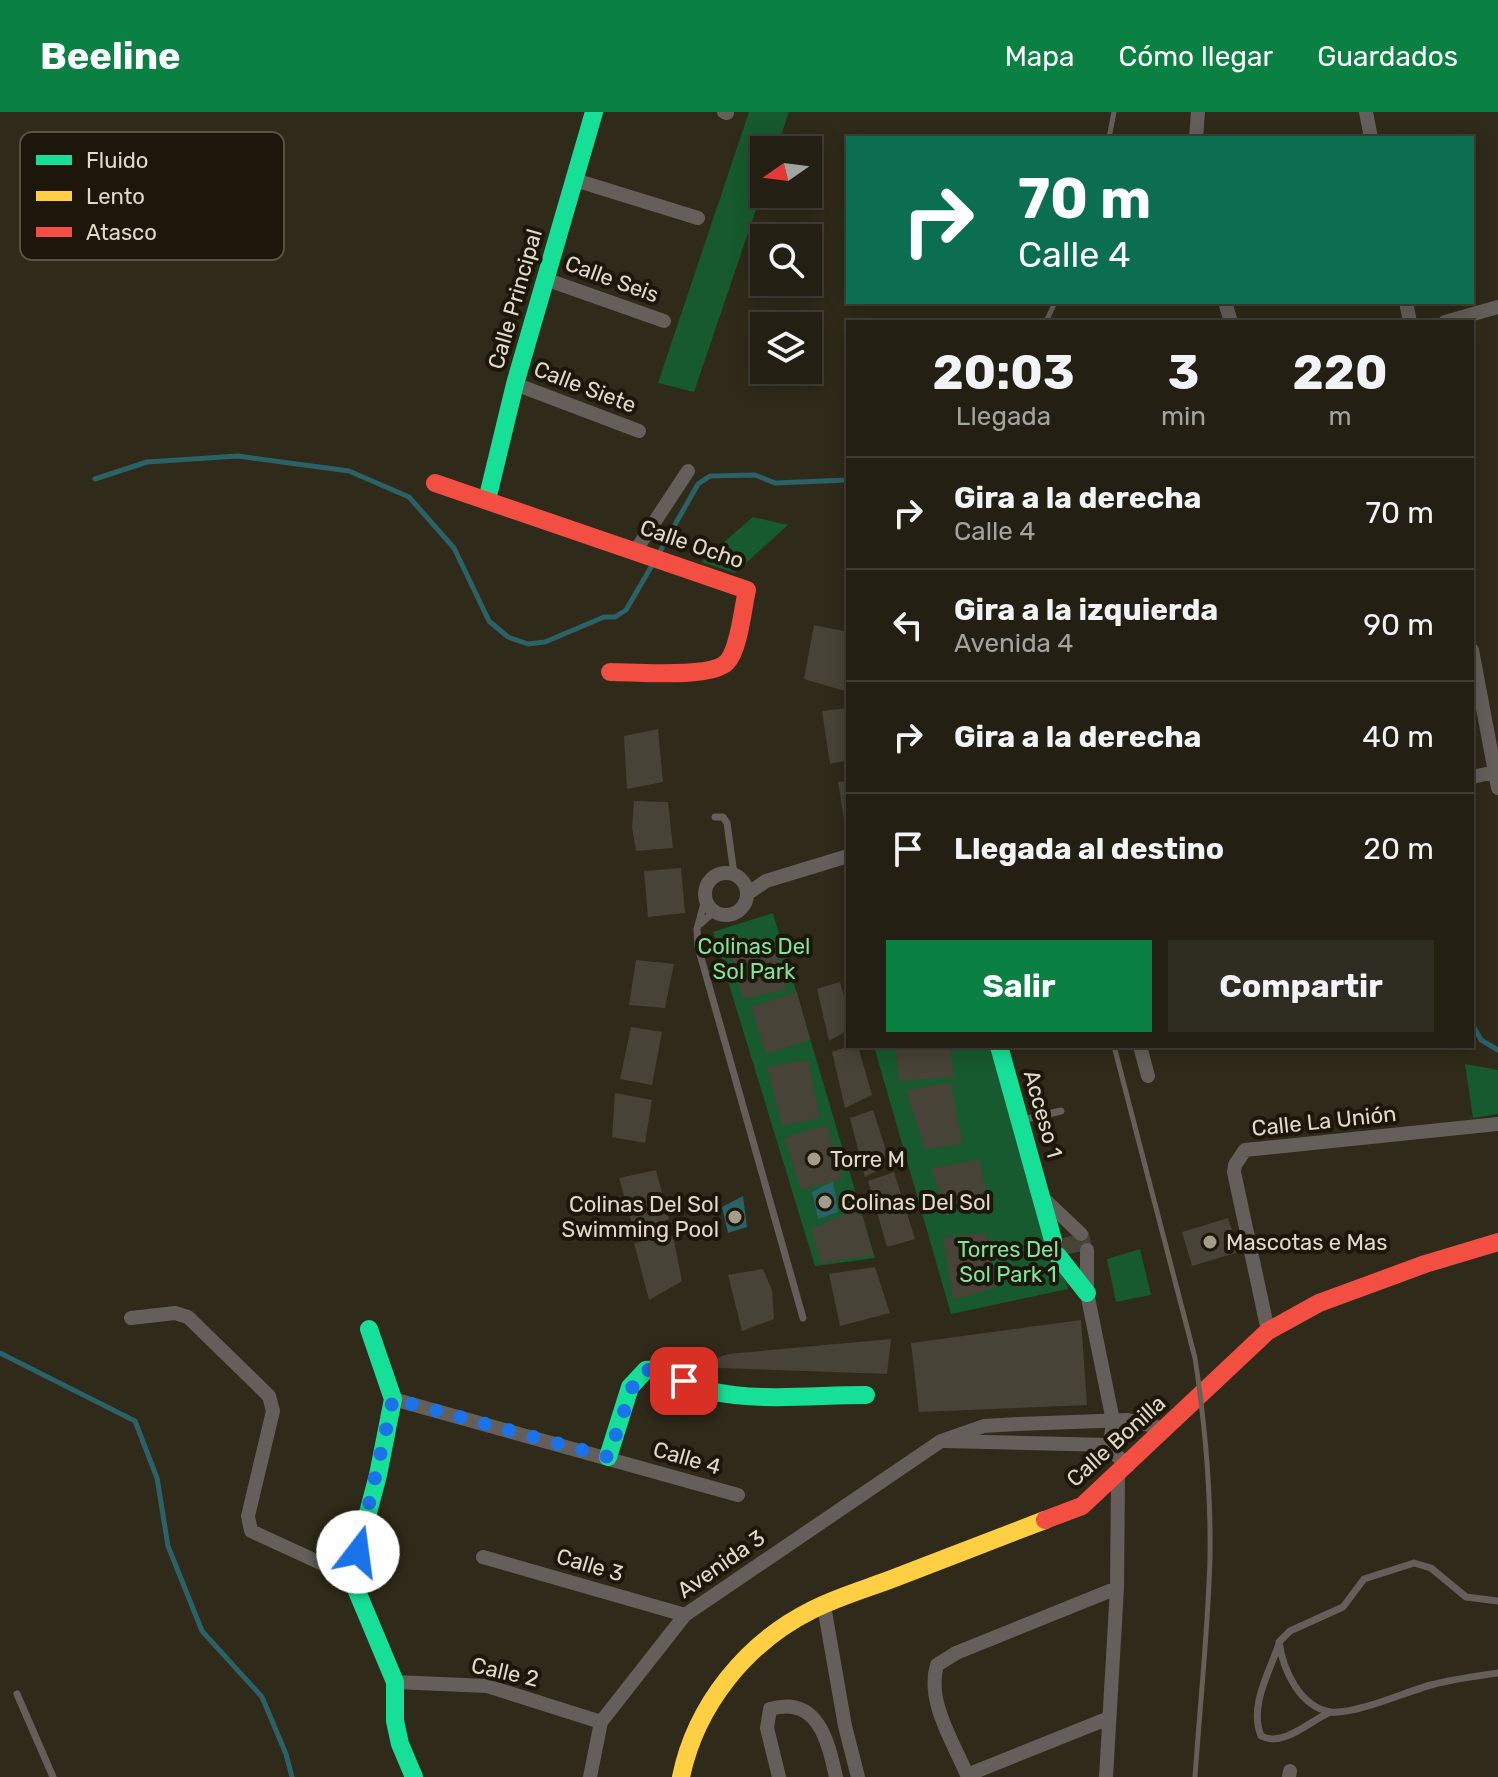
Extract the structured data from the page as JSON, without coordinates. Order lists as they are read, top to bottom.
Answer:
{
  "streets": {
    "street": [
      "Calle Seis",
      "Calle Principal",
      "Calle Siete",
      "Calle Ocho",
      "Acceso 1",
      "Calle La Unión",
      "Calle Bonilla",
      "Calle 4",
      "Avenida 3",
      "Calle 3",
      "Calle 2"
    ]
  },
  "crossings": [
    ["Calle Seis", "Calle Principal"],
    ["Calle Principal", "Calle Siete"],
    ["Calle Principal", "Calle Ocho"],
    ["Acceso 1", "Avenida 3"],
    ["Calle La Unión", "Calle Bonilla"],
    ["Calle Bonilla", "Avenida 3"],
    ["Avenida 3", "Calle 3"],
    ["Avenida 3", "Calle 2"]
  ],
  "parks": ["Colinas Del Sol Park", "Torres Del Sol Park 1"],
  "places": [
    "Torre M",
    "Colinas Del Sol",
    "Colinas Del Sol Swimming Pool",
    "Mascotas e Mas"
  ],
  "legend": ["Fluido", "Lento", "Atasco"],
  "north": "left",
  "page": {
    "header": "Beeline",
    "nav": ["Mapa", "Cómo llegar", "Guardados"],
    "turn": ["70 m", "Calle 4"],
    "eta": [
      "20:03",
      "Llegada",
      "3",
      "min",
      "220",
      "m"
    ],
    "list": [
      {
        "name": "Gira a la derecha",
        "note": "Calle 4",
        "value": "70 m"
      },
      {
        "name": "Gira a la izquierda",
        "note": "Avenida 4",
        "value": "90 m"
      },
      {
        "name": "Gira a la derecha",
        "value": "40 m"
      },
      {
        "name": "Llegada al destino",
        "value": "20 m"
      }
    ],
    "buttons": ["Salir", "Compartir"]
  }
}
